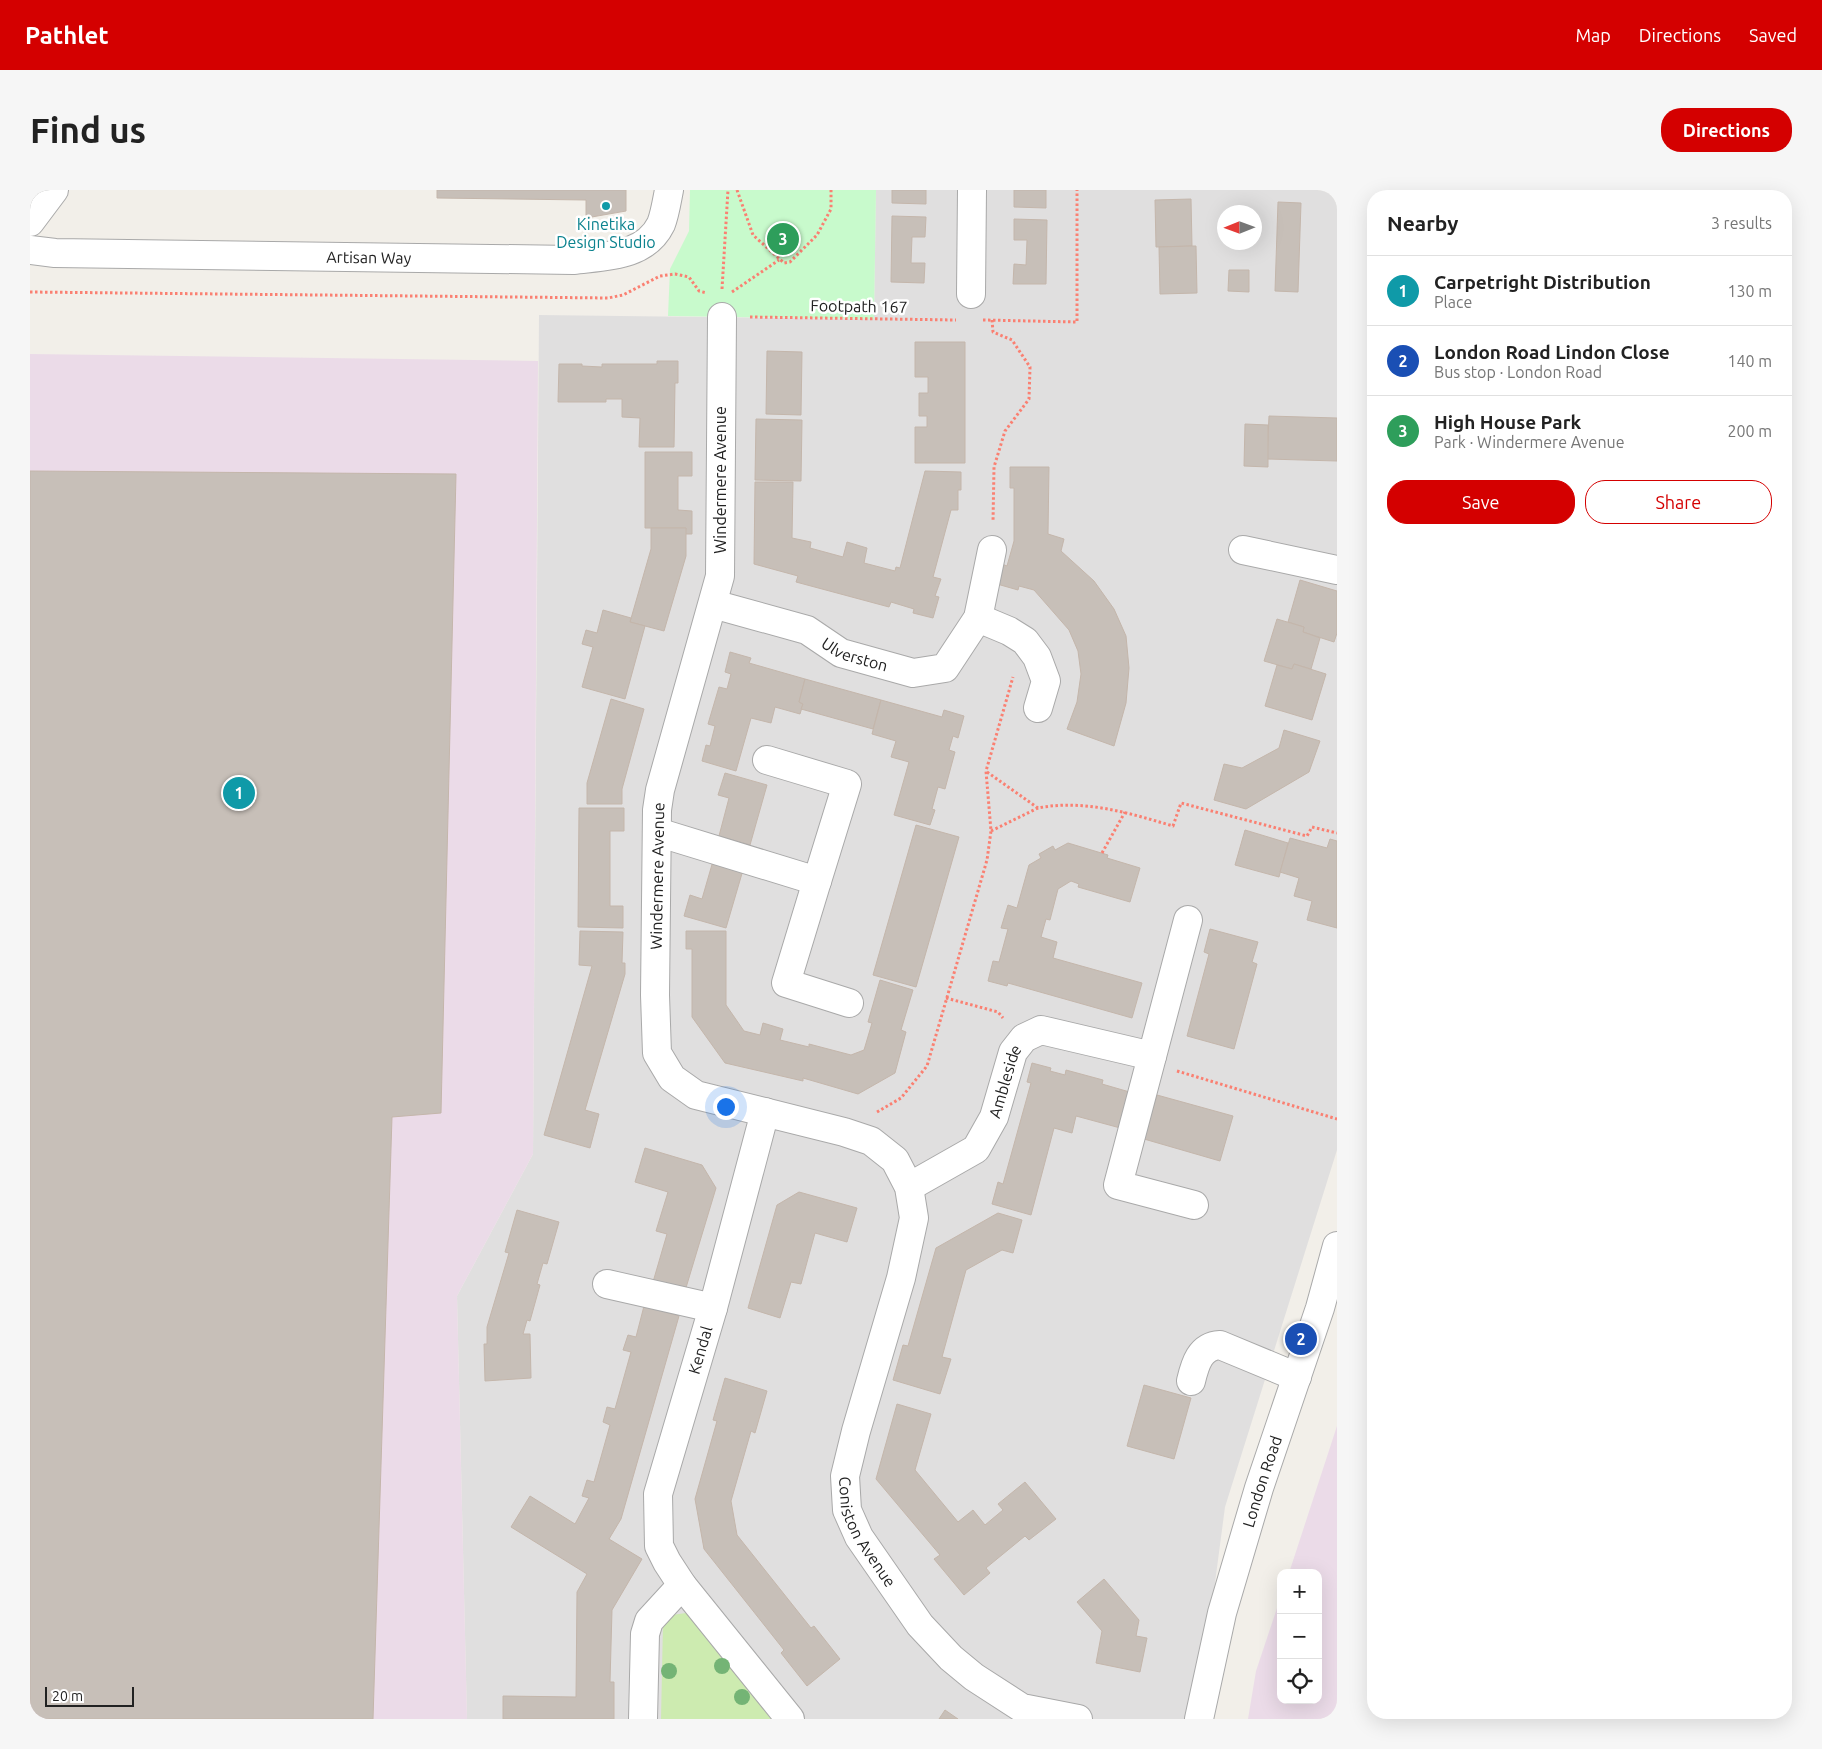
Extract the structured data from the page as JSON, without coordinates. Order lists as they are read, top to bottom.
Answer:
{
  "streets": {
    "street": [
      "Artisan Way",
      "Windermere Avenue",
      "Ulverston",
      "Ambleside",
      "Kendal",
      "London Road",
      "Coniston Avenue"
    ],
    "path": ["Footpath 167"]
  },
  "crossings": [
    ["Footpath 167", "Windermere Avenue"],
    ["Windermere Avenue", "Ulverston"],
    ["Windermere Avenue", "Ambleside"],
    ["Windermere Avenue", "Kendal"],
    ["Windermere Avenue", "Coniston Avenue"],
    ["Ambleside", "Coniston Avenue"]
  ],
  "places": ["Kinetika Design Studio"],
  "scale_bar": "20 m",
  "north": "left",
  "page": {
    "header": "Pathlet",
    "nav": ["Map", "Directions", "Saved"],
    "buttons": [
      "Directions",
      ["Save", "Share"]
    ],
    "title": "Find us",
    "heading": ["Nearby", "3 results"],
    "pins": ["3", "1", "2"],
    "list": [
      {
        "mark": "1",
        "name": "Carpetright Distribution",
        "note": "Place",
        "value": "130 m"
      },
      {
        "mark": "2",
        "name": "London Road Lindon Close",
        "note": "Bus stop · London Road",
        "value": "140 m"
      },
      {
        "mark": "3",
        "name": "High House Park",
        "note": "Park · Windermere Avenue",
        "value": "200 m"
      }
    ],
    "map_buttons": ["+", "−"],
    "scale": "20 m"
  }
}
